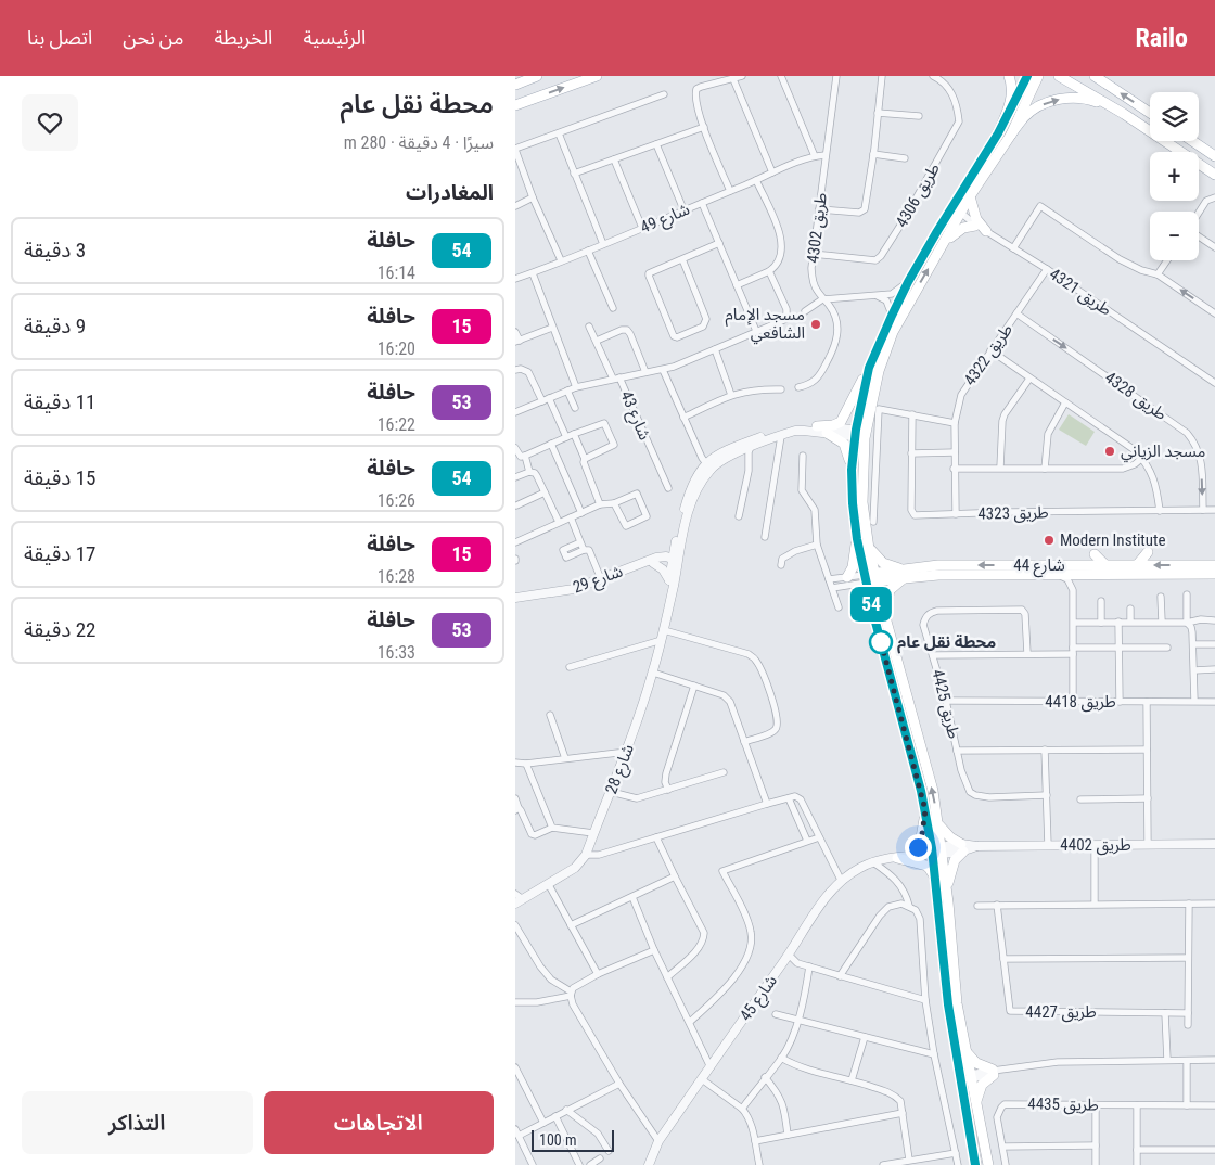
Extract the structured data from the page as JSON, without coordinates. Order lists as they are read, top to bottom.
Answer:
{
  "streets": {
    "main road": ["شارع 44"],
    "street": [
      "طريق 4306",
      "شارع 49",
      "طريق 4302",
      "طريق 4321",
      "طريق 4322",
      "طريق 4328",
      "شارع 43",
      "طريق 4323",
      "شارع 29",
      "طريق 4418",
      "طريق 4425",
      "شارع 28",
      "طريق 4402",
      "شارع 45",
      "طريق 4427",
      "طريق 4435"
    ]
  },
  "crossings": [
    ["طريق 4306", "طريق 4302"],
    ["شارع 49", "طريق 4302"],
    ["طريق 4321", "طريق 4322"],
    ["طريق 4322", "طريق 4328"],
    ["طريق 4322", "طريق 4323"],
    ["طريق 4328", "طريق 4323"],
    ["شارع 29", "شارع 28"],
    ["طريق 4418", "طريق 4425"],
    ["طريق 4402", "شارع 45"]
  ],
  "places": [
    "مسجد الإمام الشافعي",
    "مسجد الزياني",
    "Modern Institute",
    "محطة نقل عام"
  ],
  "lines": ["bus line 54"],
  "scale_bar": "100 m",
  "page": {
    "header": "Railo",
    "nav": [
      "الرئيسية",
      "الخريطة",
      "من نحن",
      "اتصل بنا"
    ],
    "on_map": "54",
    "heading": [
      ["محطة نقل عام", "سيرًا · 4 دقيقة · 280 m"],
      "المغادرات"
    ],
    "map_buttons": ["+", "−"],
    "list": [
      {
        "mark": "54",
        "name": "حافلة",
        "note": "16:14",
        "value": "3 دقيقة"
      },
      {
        "mark": "15",
        "name": "حافلة",
        "note": "16:20",
        "value": "9 دقيقة"
      },
      {
        "mark": "53",
        "name": "حافلة",
        "note": "16:22",
        "value": "11 دقيقة"
      },
      {
        "mark": "54",
        "name": "حافلة",
        "note": "16:26",
        "value": "15 دقيقة"
      },
      {
        "mark": "15",
        "name": "حافلة",
        "note": "16:28",
        "value": "17 دقيقة"
      },
      {
        "mark": "53",
        "name": "حافلة",
        "note": "16:33",
        "value": "22 دقيقة"
      }
    ],
    "buttons": ["الاتجاهات", "التذاكر"],
    "scale": "100 m"
  }
}
